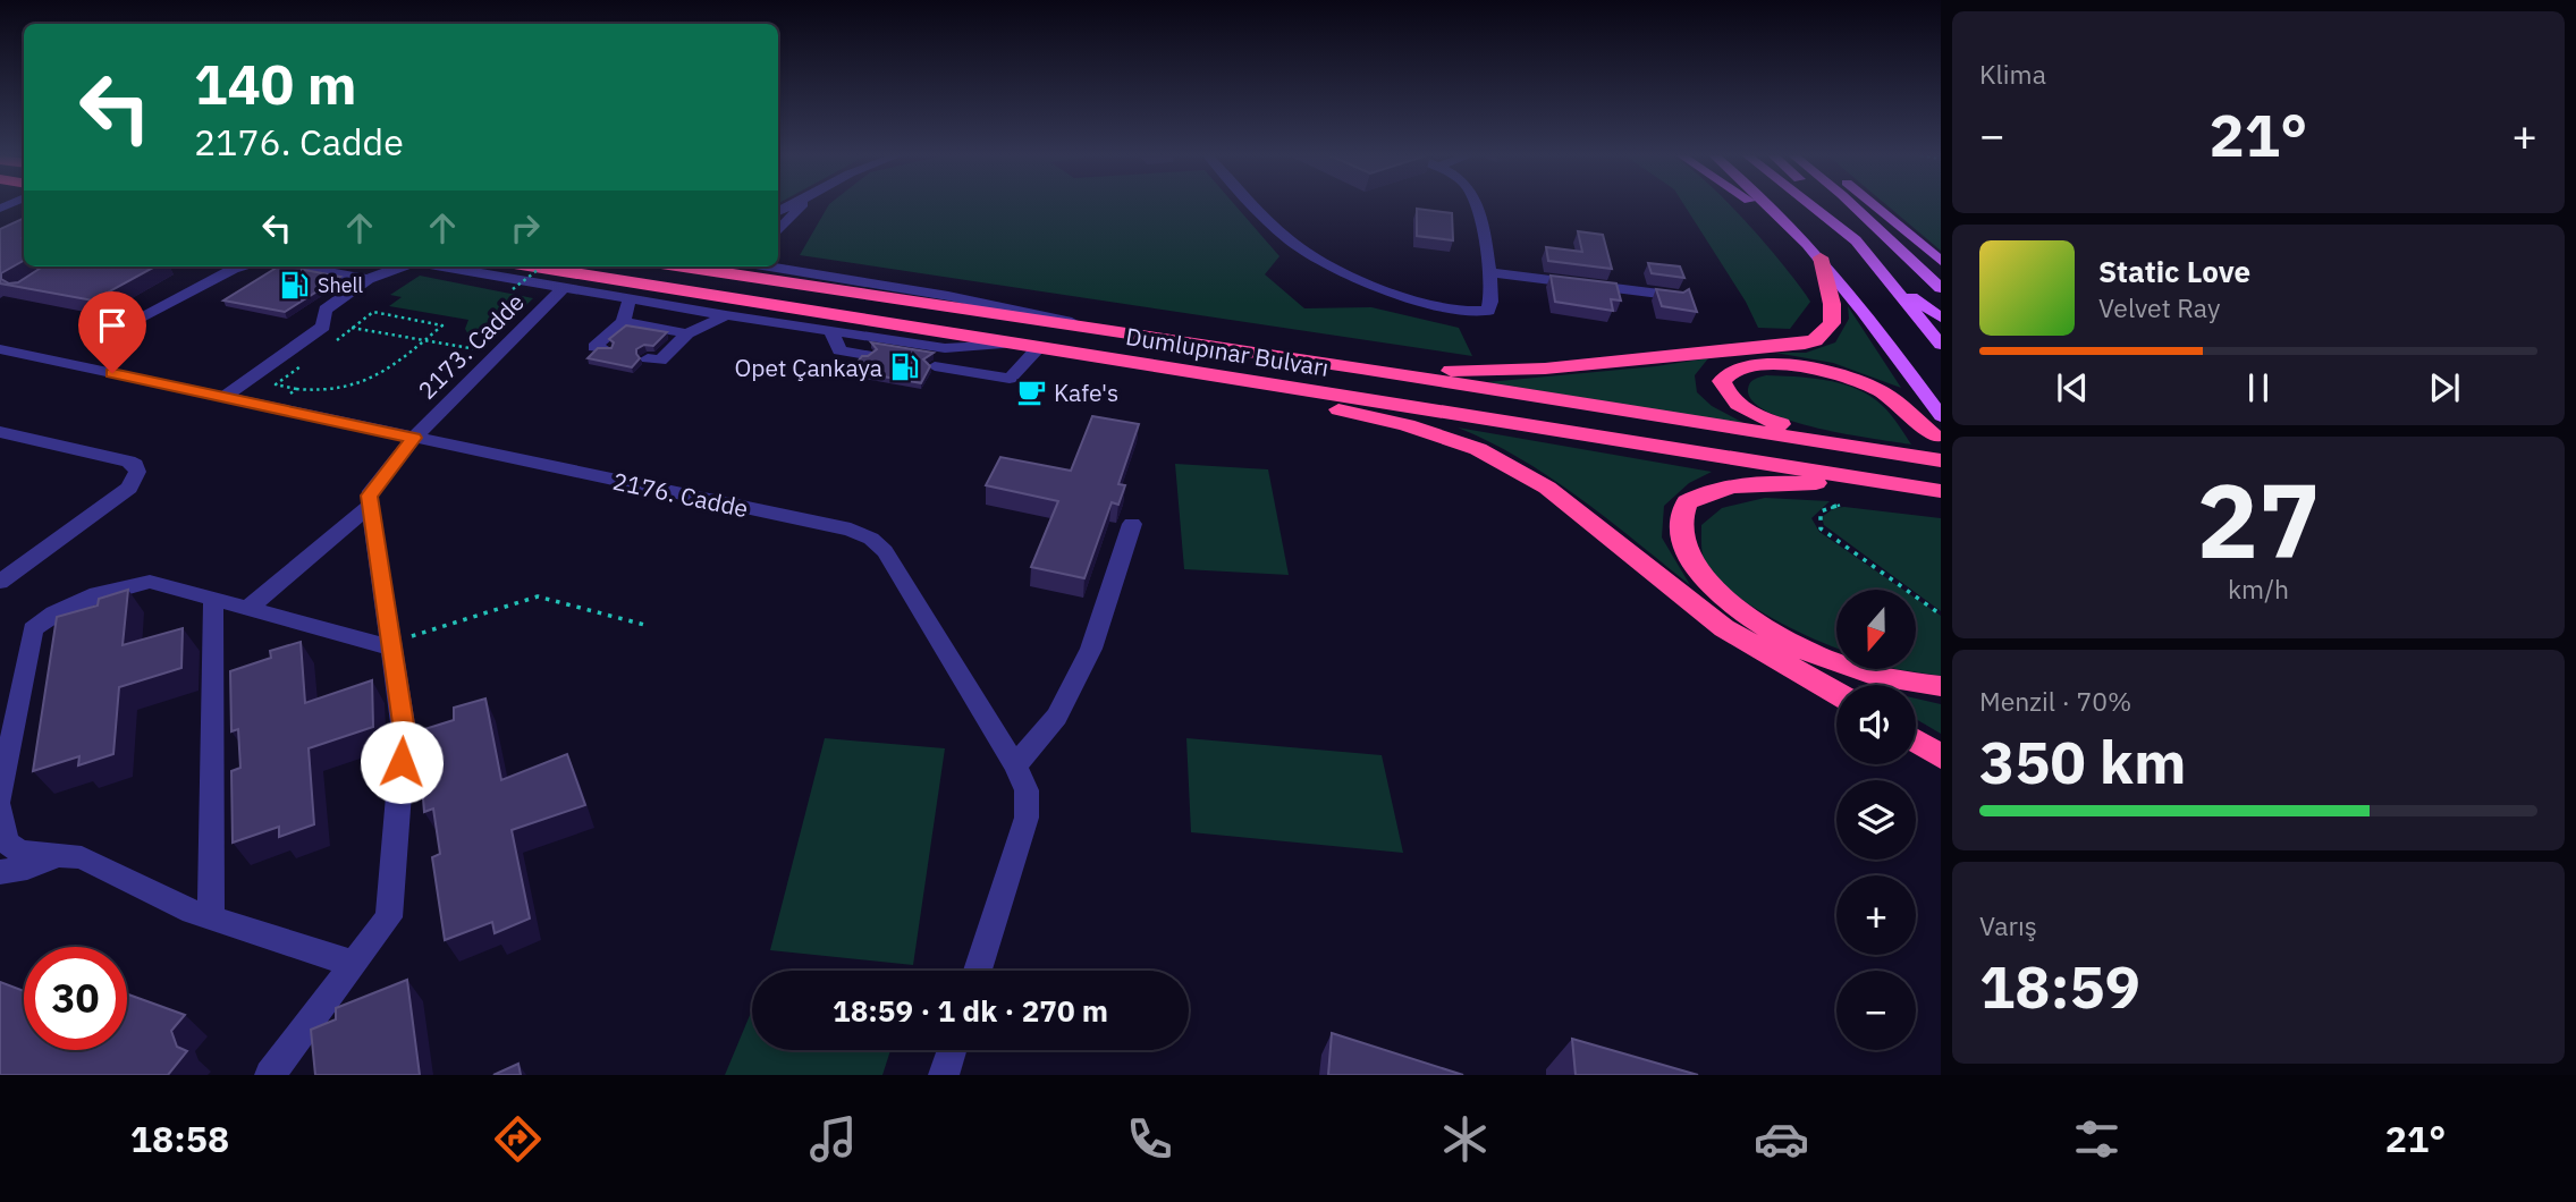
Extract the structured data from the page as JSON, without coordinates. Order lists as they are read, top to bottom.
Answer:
{
  "streets": {
    "highway": ["Dumlupınar Bulvarı"],
    "street": ["2173. Cadde", "2176. Cadde"]
  },
  "crossings": [
    ["2173. Cadde", "2176. Cadde"]
  ],
  "places": {
    "fuel station": ["Shell", "Opet Çankaya"],
    "cafe": ["Kafe's"]
  },
  "north": "bottom",
  "page": {
    "tile": [
      "Klima",
      ["27", "km/h"],
      ["Menzil · 70%", "350 km"],
      ["Varış", "18:59"]
    ],
    "turn": ["140 m", "2176. Cadde"],
    "heat": ["−", "21°", "+"],
    "song": ["Static Love", "Velvet Ray"],
    "map_buttons": ["+", "−"],
    "limit": "30",
    "trip": "18:59 · 1 dk · 270 m",
    "tabs": ["18:58", "21°"]
  }
}
